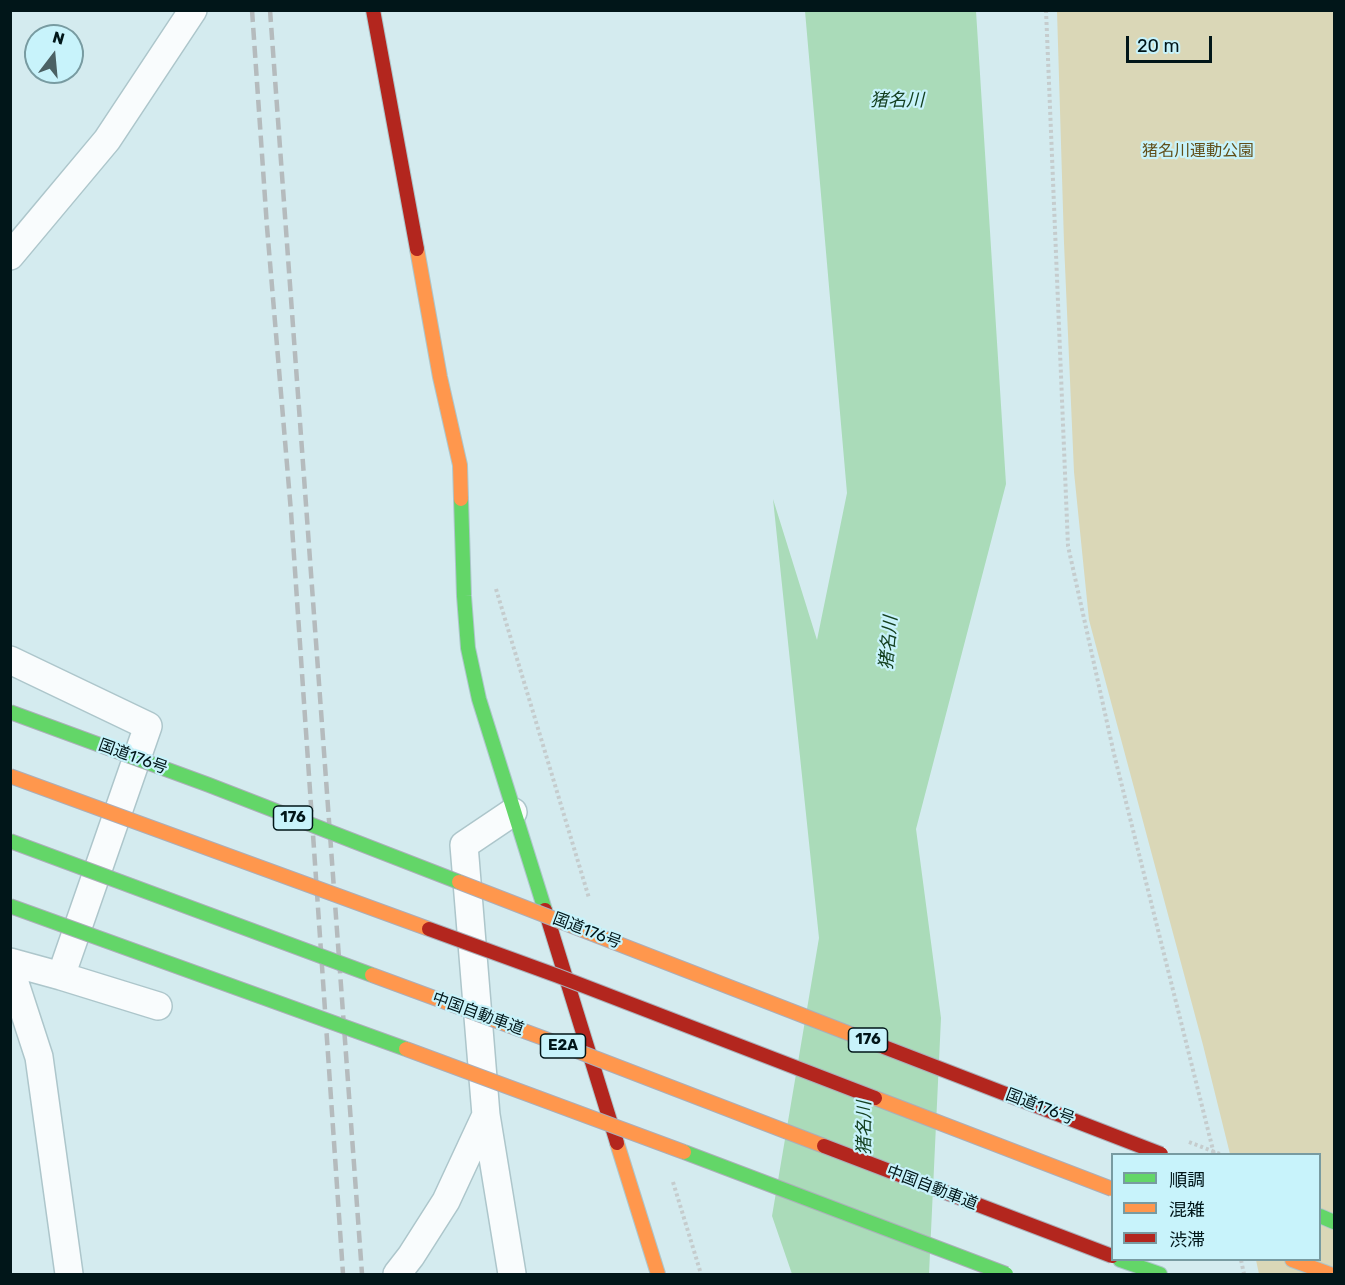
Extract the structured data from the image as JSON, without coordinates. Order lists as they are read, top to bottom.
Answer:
{
  "streets": {
    "main road": [
      "国道176号",
      "176",
      "中国自動車道",
      "E2A"
    ]
  },
  "water": ["猪名川"],
  "parks": ["猪名川運動公園"],
  "legend": ["順調", "混雑", "渋滞"],
  "scale_bar": "20 m",
  "north": "top"
}
